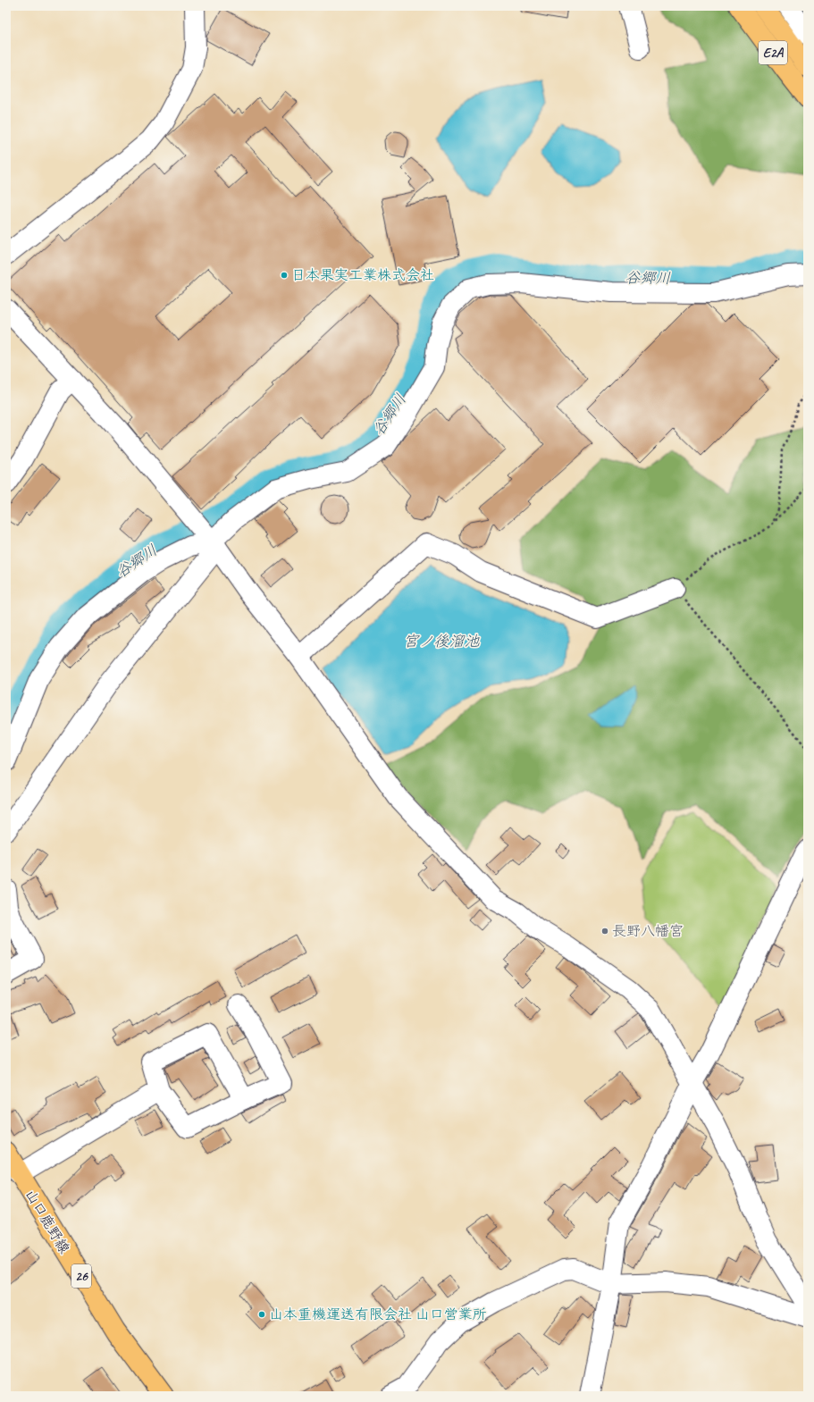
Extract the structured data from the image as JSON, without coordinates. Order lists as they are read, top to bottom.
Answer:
{
  "streets": {
    "main road": ["E2A", "山口鹿野線", "26"]
  },
  "water": ["谷郷川", "宮ノ後溜池"],
  "places": ["日本果実工業株式会社", "長野八幡宮", "山本重機運送有限会社 山口営業所"]
}
